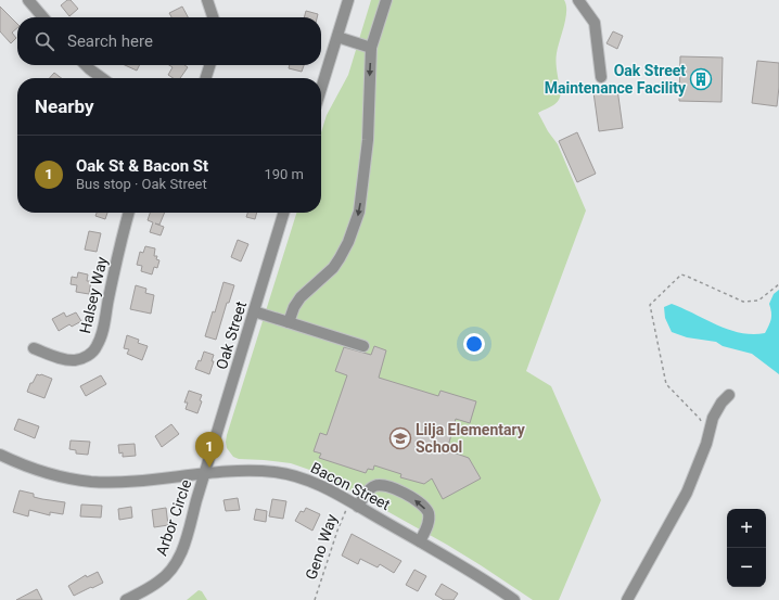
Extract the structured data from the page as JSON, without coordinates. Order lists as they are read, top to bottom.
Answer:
{
  "streets": {
    "street": [
      "Halsey Way",
      "Oak Street",
      "Bacon Street",
      "Arbor Circle"
    ],
    "path": ["Geno Way"]
  },
  "crossings": [
    ["Oak Street", "Bacon Street"],
    ["Oak Street", "Arbor Circle"],
    ["Bacon Street", "Arbor Circle"],
    ["Bacon Street", "Geno Way"]
  ],
  "places": {
    "building": ["Oak Street Maintenance Facility"],
    "school or university": ["Lilja Elementary School"]
  },
  "page": {
    "search": "Search here",
    "heading": "Nearby",
    "list": [
      {
        "mark": "1",
        "name": "Oak St & Bacon St",
        "note": "Bus stop · Oak Street",
        "value": "190 m"
      }
    ],
    "pins": "1",
    "map_buttons": ["+", "−"]
  }
}
